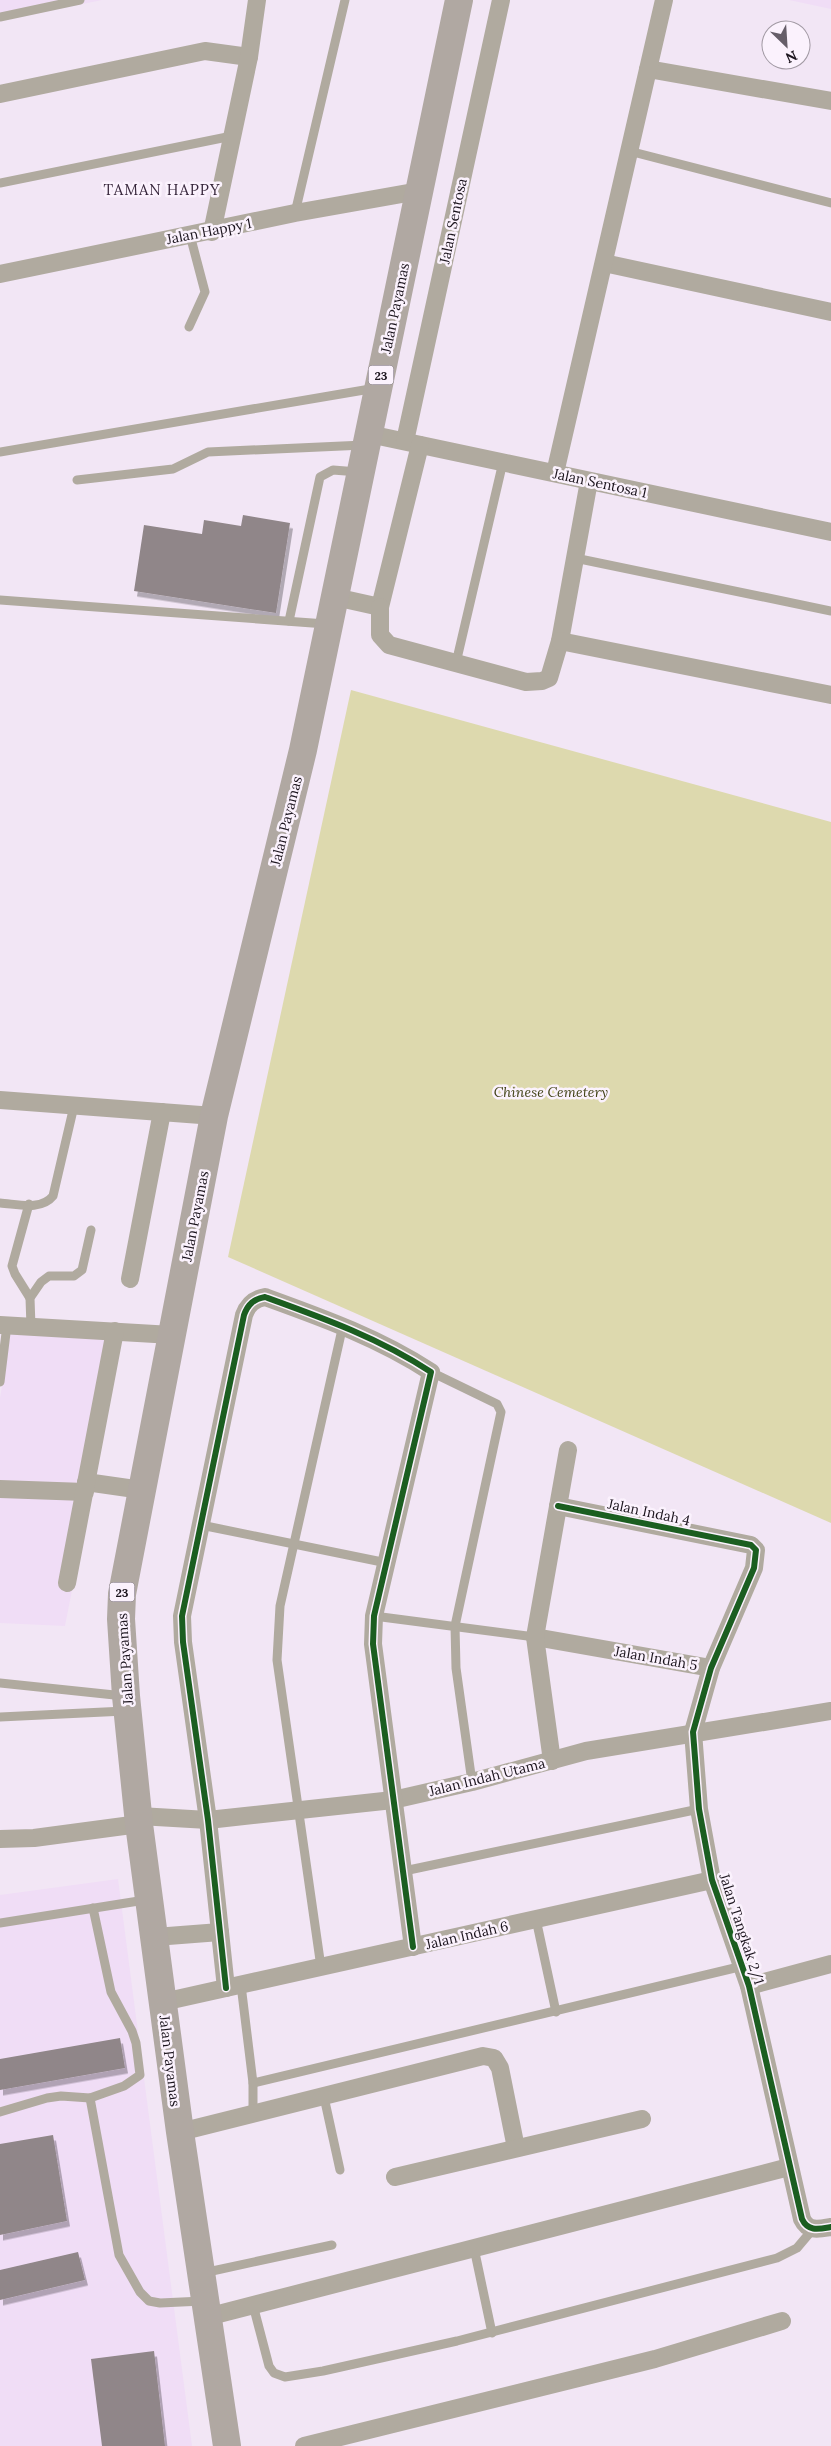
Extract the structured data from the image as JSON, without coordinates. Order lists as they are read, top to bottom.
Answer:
{
  "streets": {
    "highway": ["Jalan Payamas", "23"],
    "street": [
      "Jalan Sentosa",
      "Jalan Happy 1",
      "Jalan Sentosa 1",
      "Jalan Indah 4",
      "Jalan Indah 5",
      "Jalan Indah Utama",
      "Jalan Tangkak 2/1",
      "Jalan Indah 6"
    ]
  },
  "crossings": [
    ["Jalan Sentosa", "Jalan Sentosa 1"],
    ["Jalan Happy 1", "Jalan Payamas"],
    ["Jalan Payamas", "Jalan Sentosa 1"],
    ["Jalan Payamas", "Jalan Indah Utama"],
    ["Jalan Payamas", "Jalan Indah 6"],
    ["Jalan Indah 4", "Jalan Indah 5"],
    ["Jalan Indah 5", "Jalan Indah Utama"],
    ["Jalan Indah 5", "Jalan Tangkak 2/1"],
    ["Jalan Indah Utama", "Jalan Tangkak 2/1"],
    ["Jalan Tangkak 2/1", "Jalan Indah 6"]
  ],
  "districts": ["TAMAN HAPPY"],
  "parks": ["Chinese Cemetery"],
  "north": "bottom right"
}
